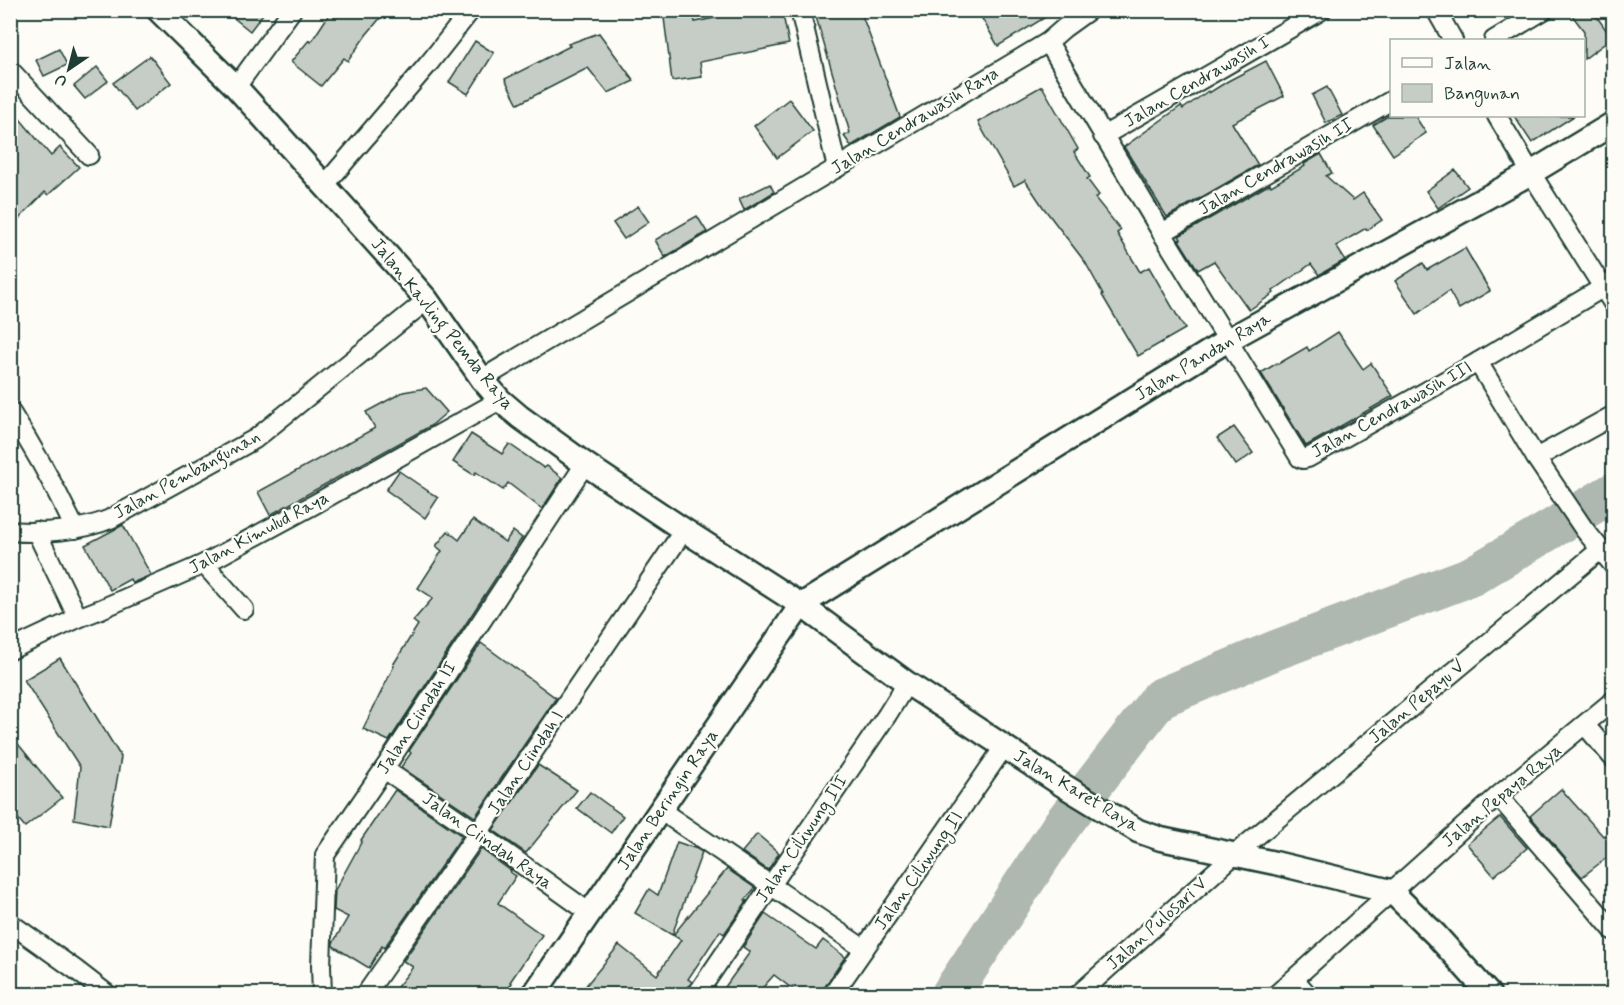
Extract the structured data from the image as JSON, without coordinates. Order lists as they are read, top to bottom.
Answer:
{
  "streets": {
    "street": [
      "Jalan Cendrawasih I",
      "Jalan Cendrawasih Raya",
      "Jalan Cendrawasih II",
      "Jalan Kavling Pemda Raya",
      "Jalan Pandan Raya",
      "Jalan Cendrawasih III",
      "Jalan Pembangunan",
      "Jalan Kimulud Raya",
      "Jalan Pepayu V",
      "Jalan Ciindah II",
      "Jalan Ciindah I",
      "Jalan Karet Raya",
      "Jalan Pepaya Raya",
      "Jalan Beringin Raya",
      "Jalan Ciliwung III",
      "Jalan Ciindah Raya",
      "Jalan Ciliwung II",
      "Jalan Pulosari V"
    ]
  },
  "crossings": [
    ["Jalan Cendrawasih Raya", "Jalan Kavling Pemda Raya"],
    ["Jalan Kavling Pemda Raya", "Jalan Pandan Raya"],
    ["Jalan Kavling Pemda Raya", "Jalan Pembangunan"],
    ["Jalan Kavling Pemda Raya", "Jalan Kimulud Raya"],
    ["Jalan Kavling Pemda Raya", "Jalan Ciindah II"],
    ["Jalan Kavling Pemda Raya", "Jalan Ciindah I"],
    ["Jalan Kavling Pemda Raya", "Jalan Karet Raya"],
    ["Jalan Kavling Pemda Raya", "Jalan Beringin Raya"],
    ["Jalan Pandan Raya", "Jalan Cendrawasih III"],
    ["Jalan Pandan Raya", "Jalan Karet Raya"],
    ["Jalan Pandan Raya", "Jalan Beringin Raya"],
    ["Jalan Pepayu V", "Jalan Karet Raya"],
    ["Jalan Pepayu V", "Jalan Pulosari V"],
    ["Jalan Ciindah II", "Jalan Ciindah Raya"],
    ["Jalan Ciindah I", "Jalan Ciindah Raya"],
    ["Jalan Karet Raya", "Jalan Pepaya Raya"],
    ["Jalan Karet Raya", "Jalan Beringin Raya"],
    ["Jalan Karet Raya", "Jalan Ciliwung III"],
    ["Jalan Karet Raya", "Jalan Ciliwung II"],
    ["Jalan Karet Raya", "Jalan Pulosari V"],
    ["Jalan Beringin Raya", "Jalan Ciindah Raya"]
  ],
  "legend": ["Jalan", "Bangunan"],
  "north": "bottom left"
}
